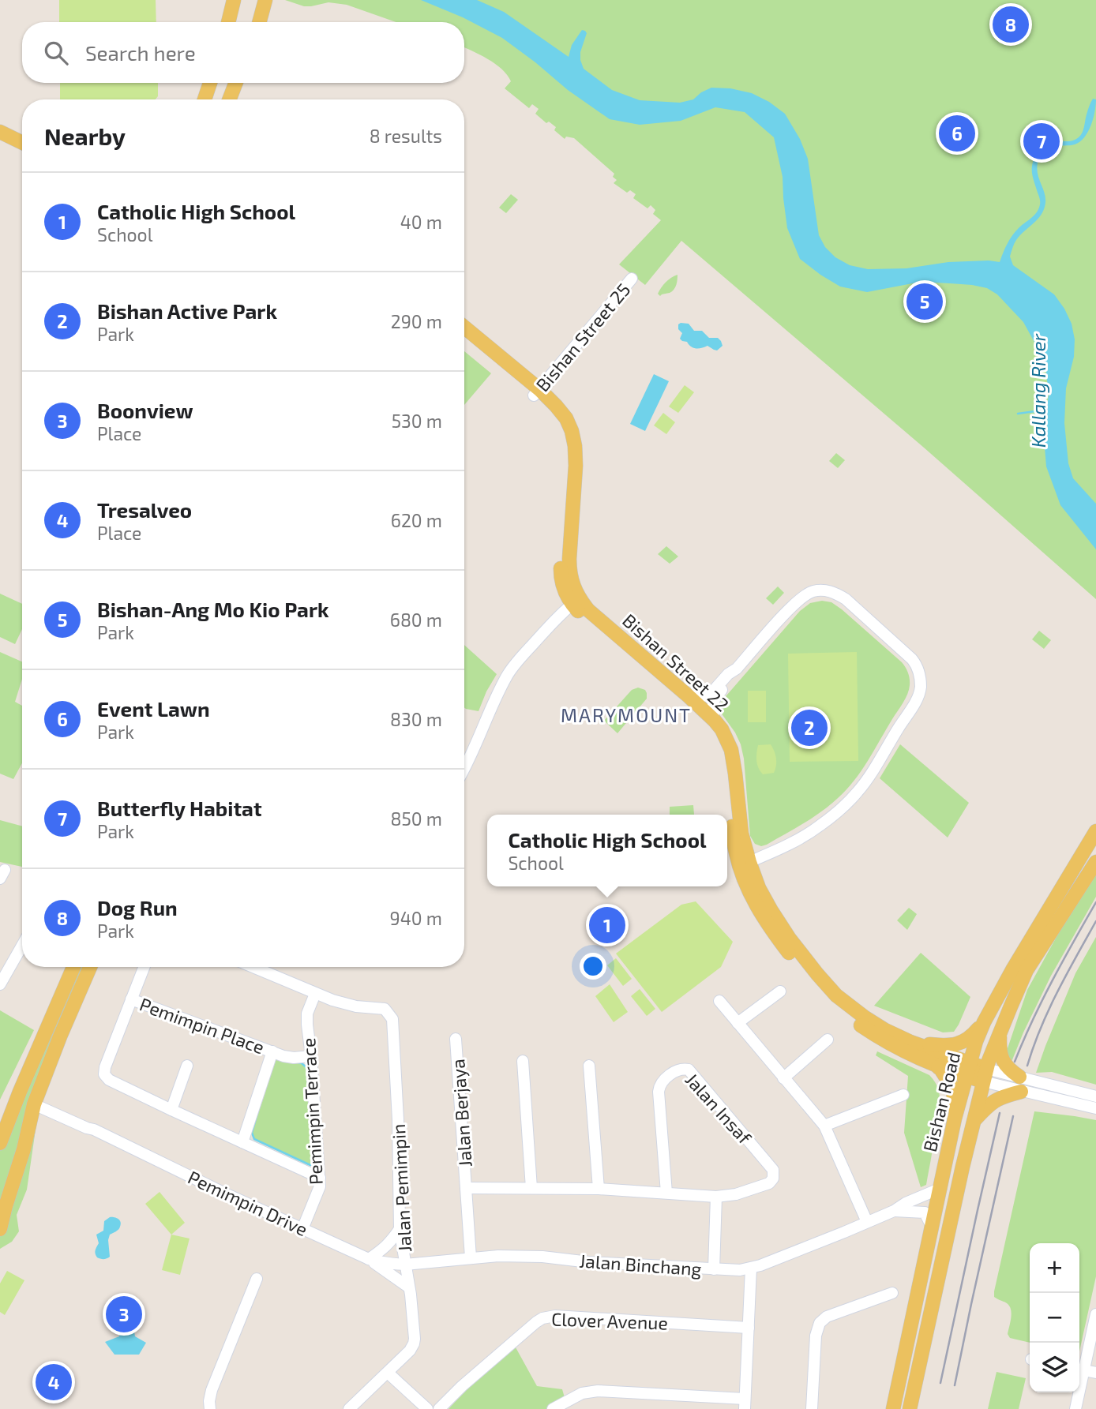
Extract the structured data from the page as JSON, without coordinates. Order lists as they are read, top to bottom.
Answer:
{
  "streets": {
    "main road": ["Bishan Street 22", "Bishan Road"],
    "street": [
      "Bishan Street 25",
      "Pemimpin Place",
      "Jalan Insaf",
      "Pemimpin Terrace",
      "Jalan Berjaya",
      "Jalan Pemimpin",
      "Pemimpin Drive",
      "Jalan Binchang",
      "Clover Avenue"
    ]
  },
  "crossings": [
    ["Bishan Street 25", "Bishan Street 22"],
    ["Bishan Street 22", "Bishan Road"],
    ["Pemimpin Place", "Pemimpin Terrace"],
    ["Bishan Road", "Jalan Binchang"],
    ["Jalan Insaf", "Jalan Berjaya"],
    ["Pemimpin Terrace", "Jalan Pemimpin"],
    ["Pemimpin Terrace", "Pemimpin Drive"],
    ["Jalan Berjaya", "Jalan Binchang"],
    ["Jalan Pemimpin", "Pemimpin Drive"],
    ["Jalan Pemimpin", "Jalan Binchang"],
    ["Pemimpin Drive", "Jalan Binchang"]
  ],
  "districts": ["MARYMOUNT"],
  "water": ["Kallang River"],
  "page": {
    "pins": [
      "8",
      "6",
      "7",
      "5",
      "2",
      "1",
      "3",
      "4"
    ],
    "search": "Search here",
    "heading": ["Nearby", "8 results"],
    "list": [
      {
        "mark": "1",
        "name": "Catholic High School",
        "note": "School",
        "value": "40 m"
      },
      {
        "mark": "2",
        "name": "Bishan Active Park",
        "note": "Park",
        "value": "290 m"
      },
      {
        "mark": "3",
        "name": "Boonview",
        "note": "Place",
        "value": "530 m"
      },
      {
        "mark": "4",
        "name": "Tresalveo",
        "note": "Place",
        "value": "620 m"
      },
      {
        "mark": "5",
        "name": "Bishan-Ang Mo Kio Park",
        "note": "Park",
        "value": "680 m"
      },
      {
        "mark": "6",
        "name": "Event Lawn",
        "note": "Park",
        "value": "830 m"
      },
      {
        "mark": "7",
        "name": "Butterfly Habitat",
        "note": "Park",
        "value": "850 m"
      },
      {
        "mark": "8",
        "name": "Dog Run",
        "note": "Park",
        "value": "940 m"
      }
    ],
    "popup": ["Catholic High School", "School"],
    "map_buttons": ["+", "−"]
  }
}
